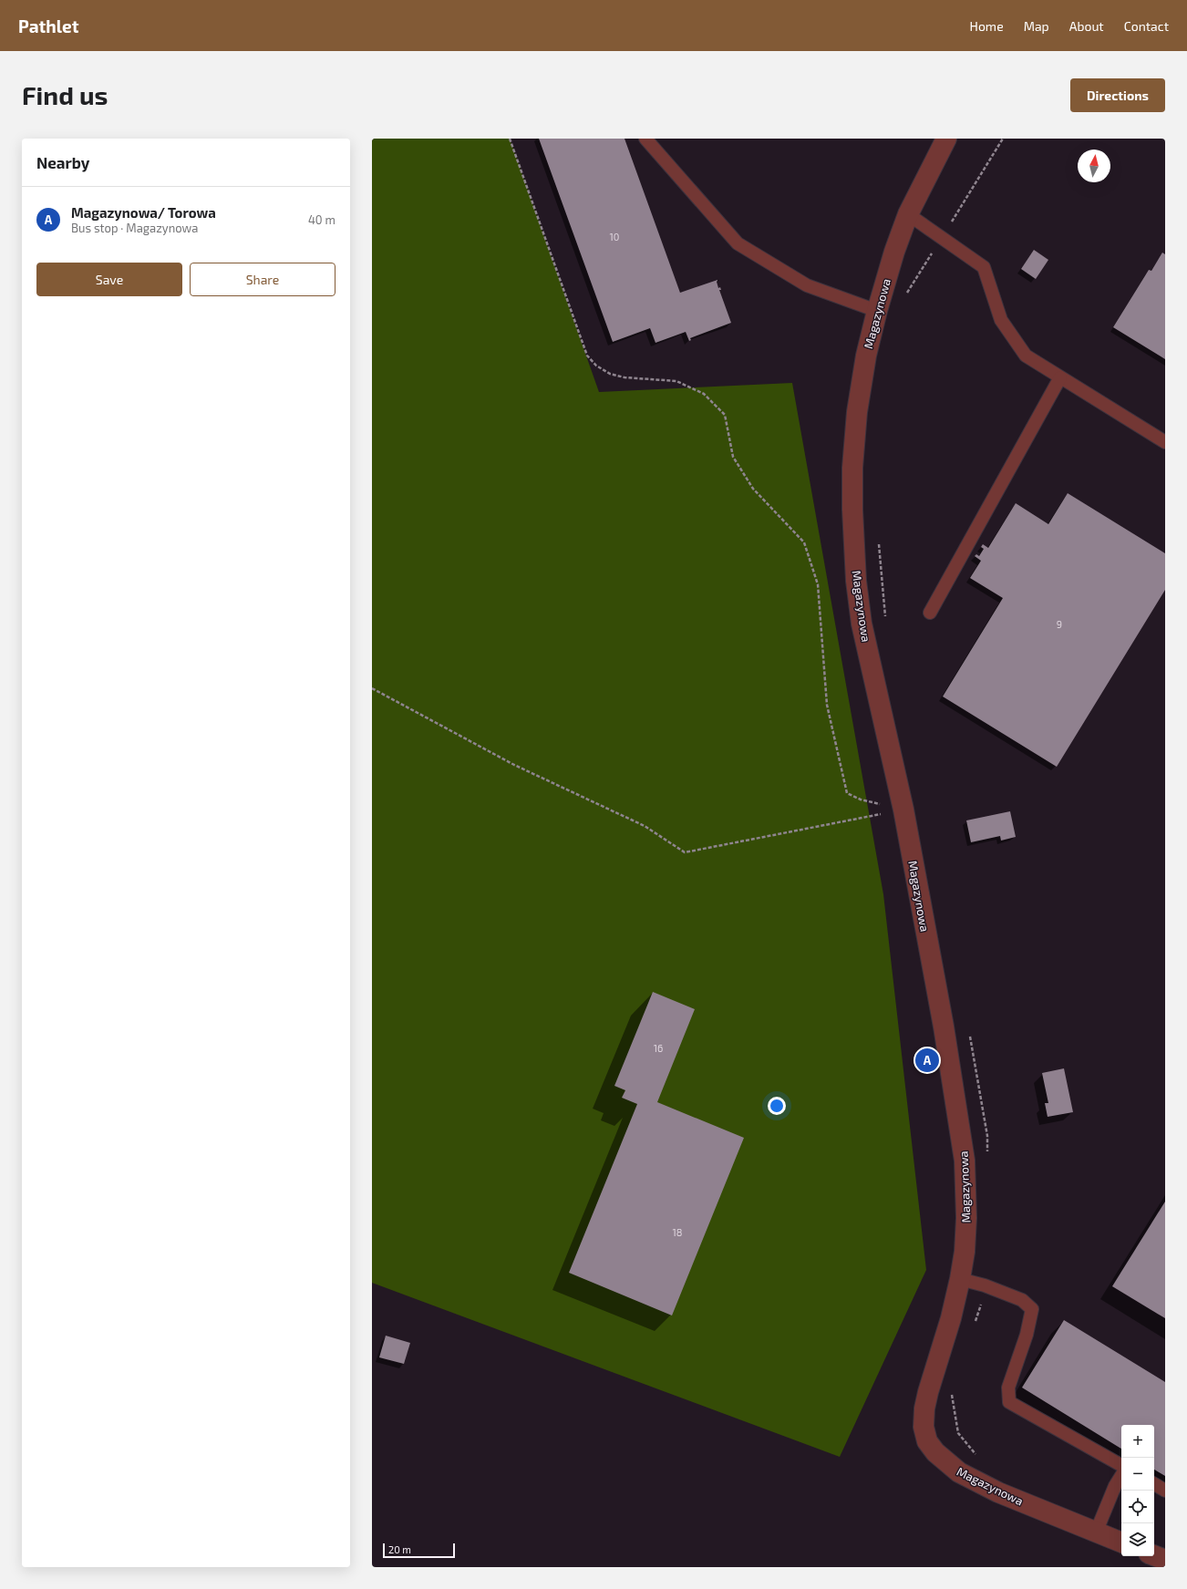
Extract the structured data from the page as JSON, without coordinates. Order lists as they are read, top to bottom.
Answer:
{
  "streets": {
    "street": ["Magazynowa"]
  },
  "house_numbers": [
    "10",
    "9",
    "16",
    "18"
  ],
  "scale_bar": "20 m",
  "north": "top",
  "page": {
    "header": "Pathlet",
    "nav": [
      "Home",
      "Map",
      "About",
      "Contact"
    ],
    "buttons": [
      "Directions",
      ["Save", "Share"]
    ],
    "title": "Find us",
    "heading": "Nearby",
    "list": [
      {
        "mark": "A",
        "name": "Magazynowa/ Torowa",
        "note": "Bus stop · Magazynowa",
        "value": "40 m"
      }
    ],
    "pins": "A",
    "map_buttons": ["+", "−"],
    "scale": "20 m"
  }
}
